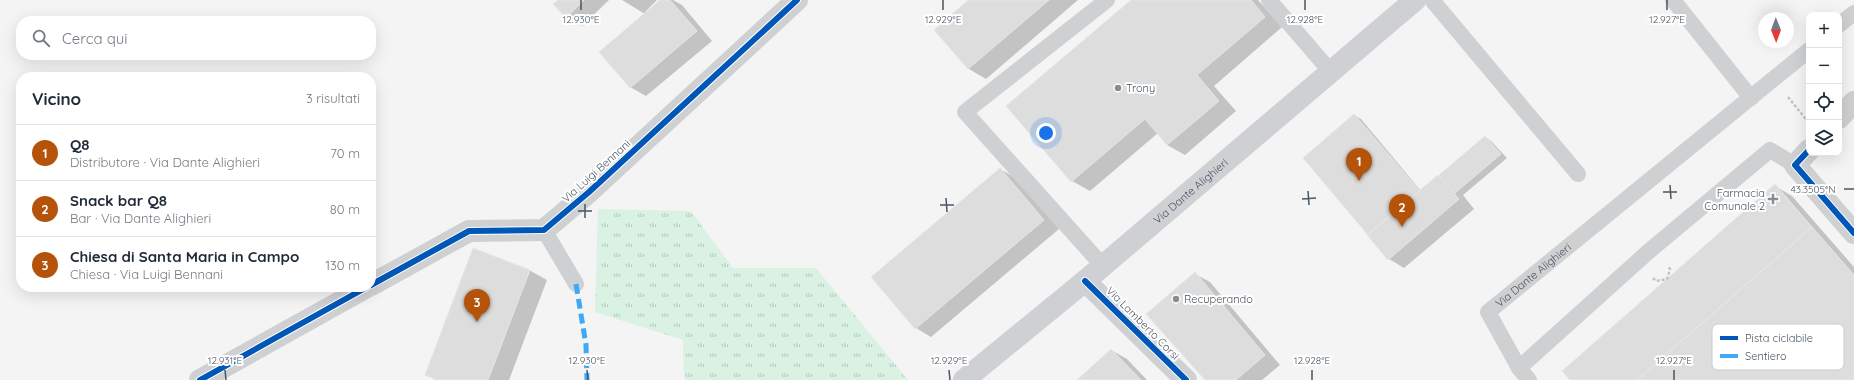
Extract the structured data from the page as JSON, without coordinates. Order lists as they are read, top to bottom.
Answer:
{
  "streets": {
    "main road": ["Via Dante Alighieri"],
    "street": ["Via Luigi Bennani", "Via Lamberto Corsi"]
  },
  "crossings": [
    ["Via Dante Alighieri", "Via Lamberto Corsi"]
  ],
  "places": {
    "other": ["Trony", "Recuperando"],
    "health": ["Farmacia Comunale 2"]
  },
  "legend": ["Pista ciclabile", "Sentiero"],
  "north": "bottom",
  "page": {
    "map_buttons": ["+", "−"],
    "search": "Cerca qui",
    "heading": ["Vicino", "3 risultati"],
    "list": [
      {
        "mark": "1",
        "name": "Q8",
        "note": "Distributore · Via Dante Alighieri",
        "value": "70 m"
      },
      {
        "mark": "2",
        "name": "Snack bar Q8",
        "note": "Bar · Via Dante Alighieri",
        "value": "80 m"
      },
      {
        "mark": "3",
        "name": "Chiesa di Santa Maria in Campo",
        "note": "Chiesa · Via Luigi Bennani",
        "value": "130 m"
      }
    ],
    "pins": ["1", "2", "3"]
  },
  "coordinates": [
    "12.930°E",
    "12.929°E",
    "12.928°E",
    "12.927°E",
    "43.3505°N",
    "12.931°E"
  ]
}
